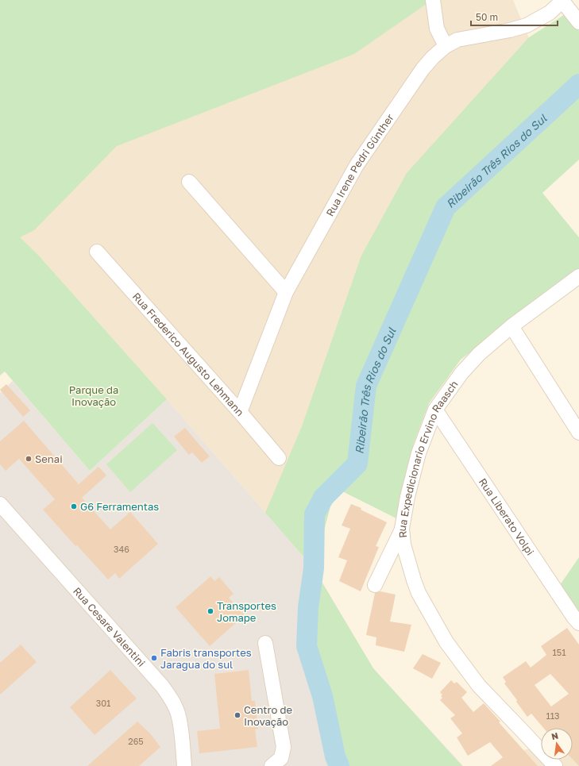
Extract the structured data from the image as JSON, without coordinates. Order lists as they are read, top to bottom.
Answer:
{
  "streets": {
    "street": [
      "Rua Irene Pedri Günther",
      "Rua Frederico Augusto Lehmann",
      "Rua Expedicionario Ervino Raasch",
      "Rua Liberato Volpi",
      "Rua Cesare Valentini"
    ]
  },
  "crossings": [
    ["Rua Irene Pedri Günther", "Rua Frederico Augusto Lehmann"],
    ["Rua Expedicionario Ervino Raasch", "Rua Liberato Volpi"]
  ],
  "water": ["Ribeirão Três Rios do Sul"],
  "parks": ["Parque da Inovação"],
  "places": [
    "Senai",
    "G6 Ferramentas",
    "Transportes Jomape",
    "Fabris transportes Jaragua do sul",
    "Centro de Inovação"
  ],
  "house_numbers": [
    "346",
    "151",
    "301",
    "113",
    "265"
  ],
  "scale_bar": "50 m",
  "north": "top"
}
